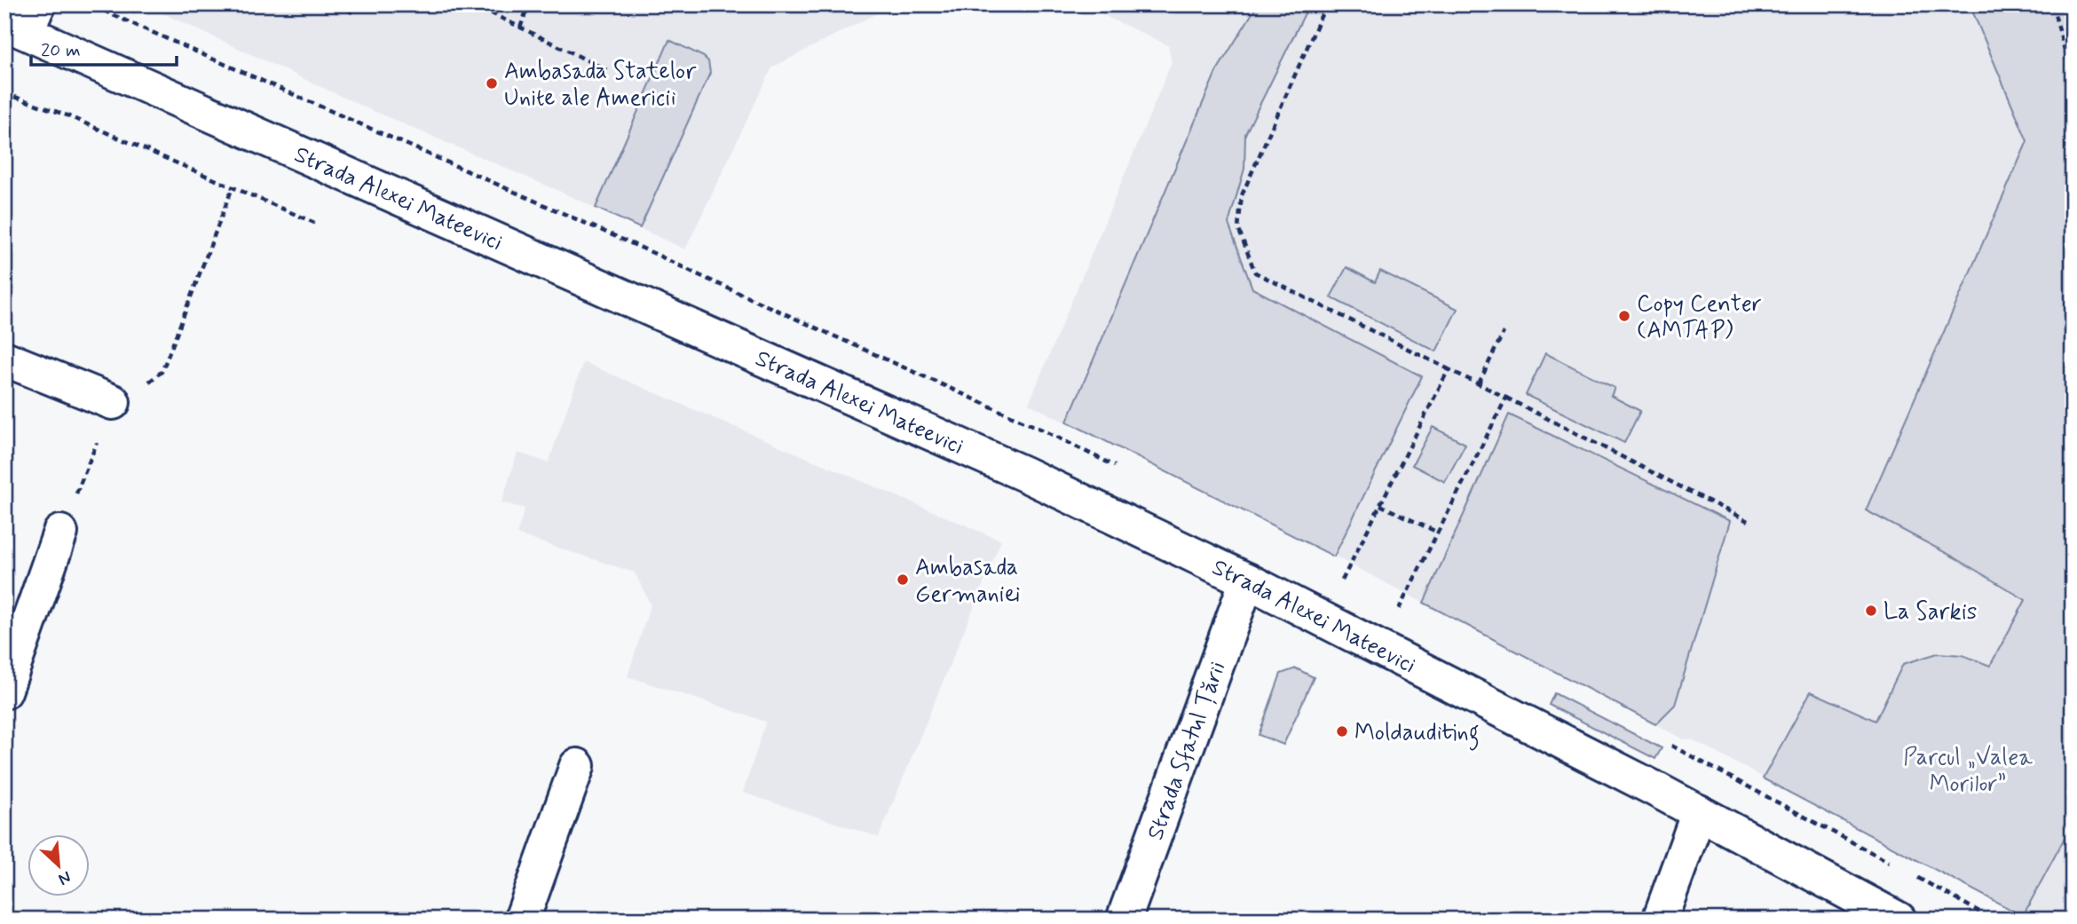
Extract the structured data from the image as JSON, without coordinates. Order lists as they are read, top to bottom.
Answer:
{
  "streets": {
    "main road": ["Strada Alexei Mateevici", "Strada Sfatul Țării"]
  },
  "crossings": [
    ["Strada Alexei Mateevici", "Strada Sfatul Țării"]
  ],
  "parks": ["Parcul „Valea Morilor”"],
  "places": [
    "Ambasada Statelor Unite ale Americii",
    "Copy Center (AMTAP)",
    "Ambasada Germaniei",
    "La Sarkis",
    "Moldauditing"
  ],
  "scale_bar": "20 m",
  "north": "bottom right"
}
